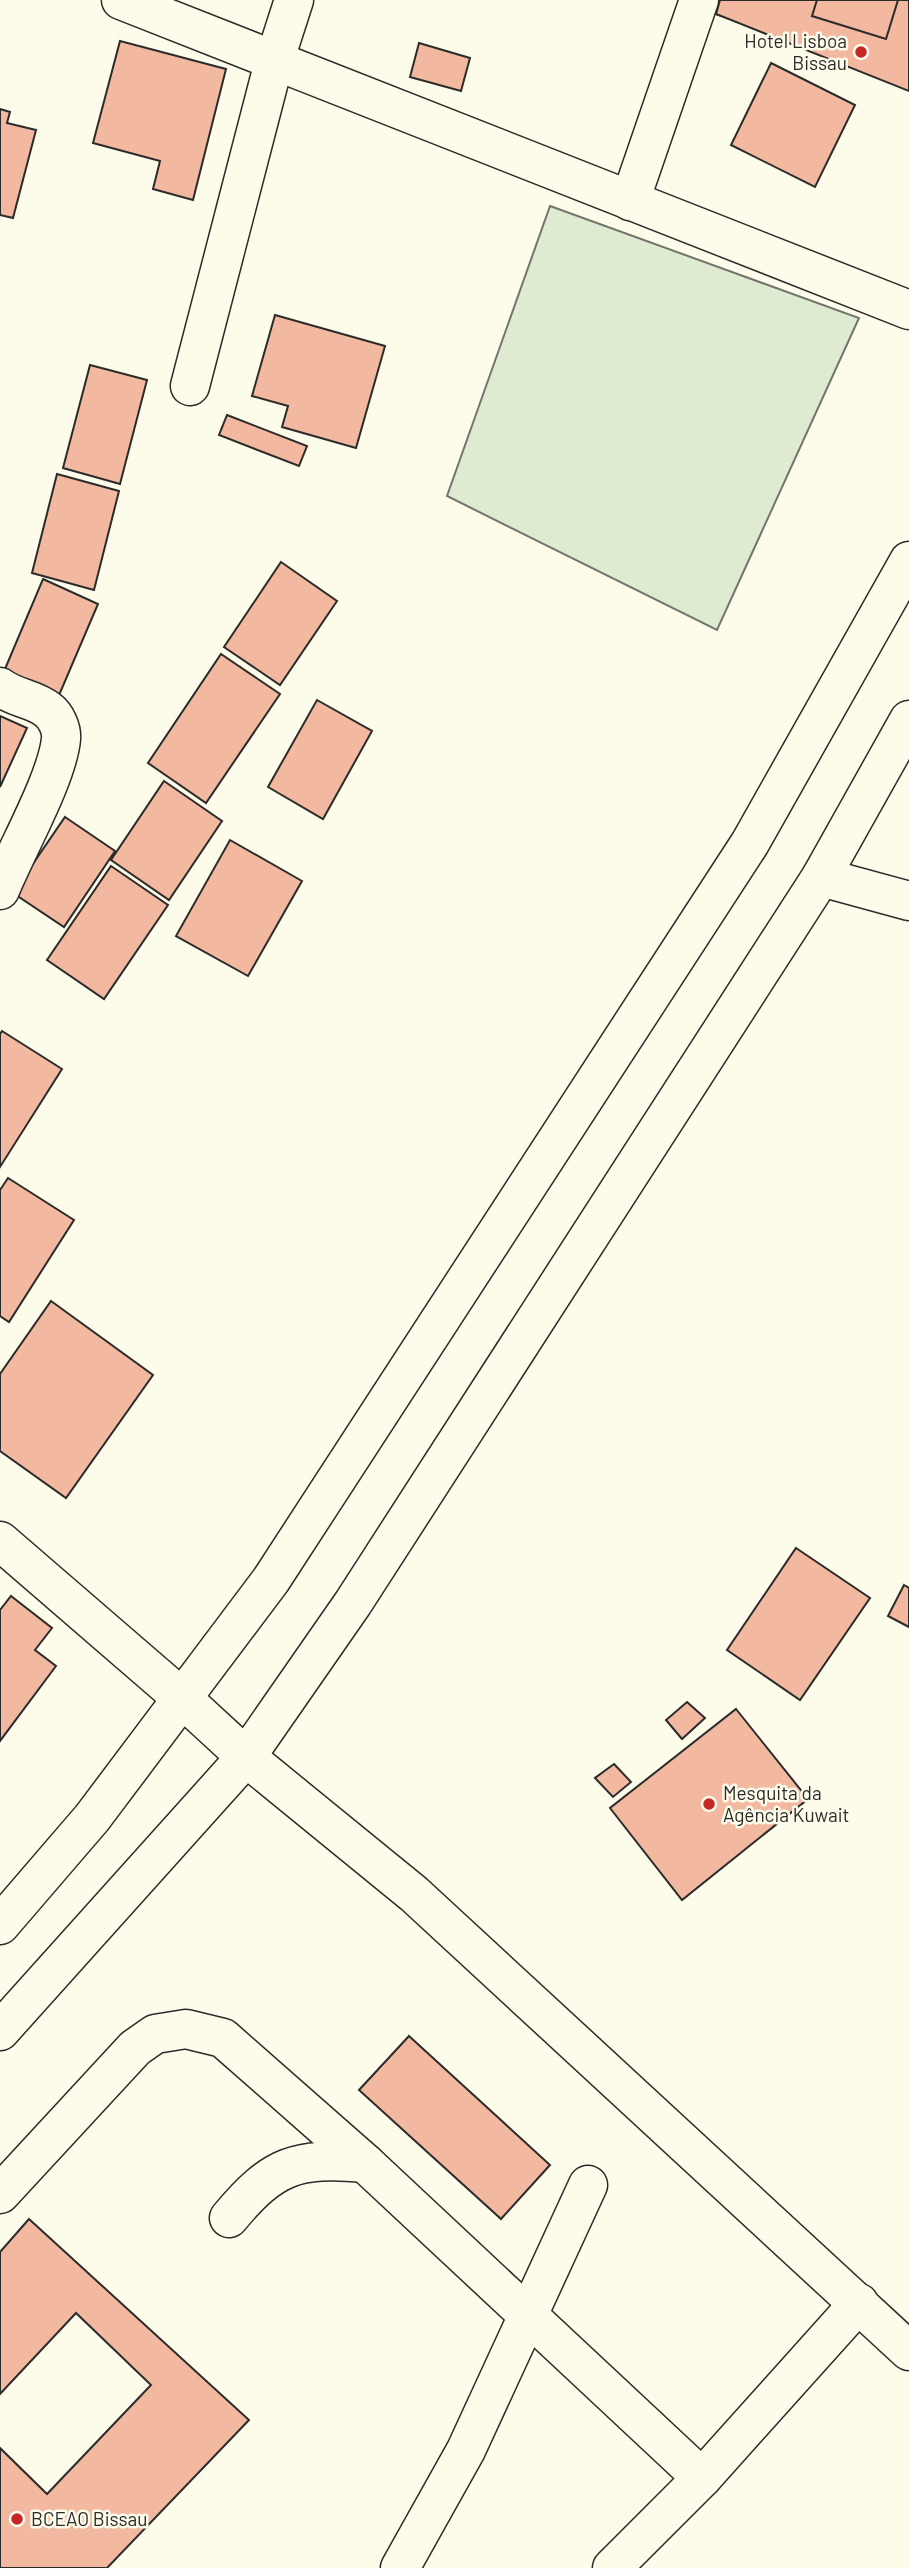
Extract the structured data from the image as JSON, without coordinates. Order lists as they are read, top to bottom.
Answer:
{
  "places": ["Hotel Lisboa Bissau", "Mesquita da Agência Kuwait", "BCEAO Bissau"]
}
